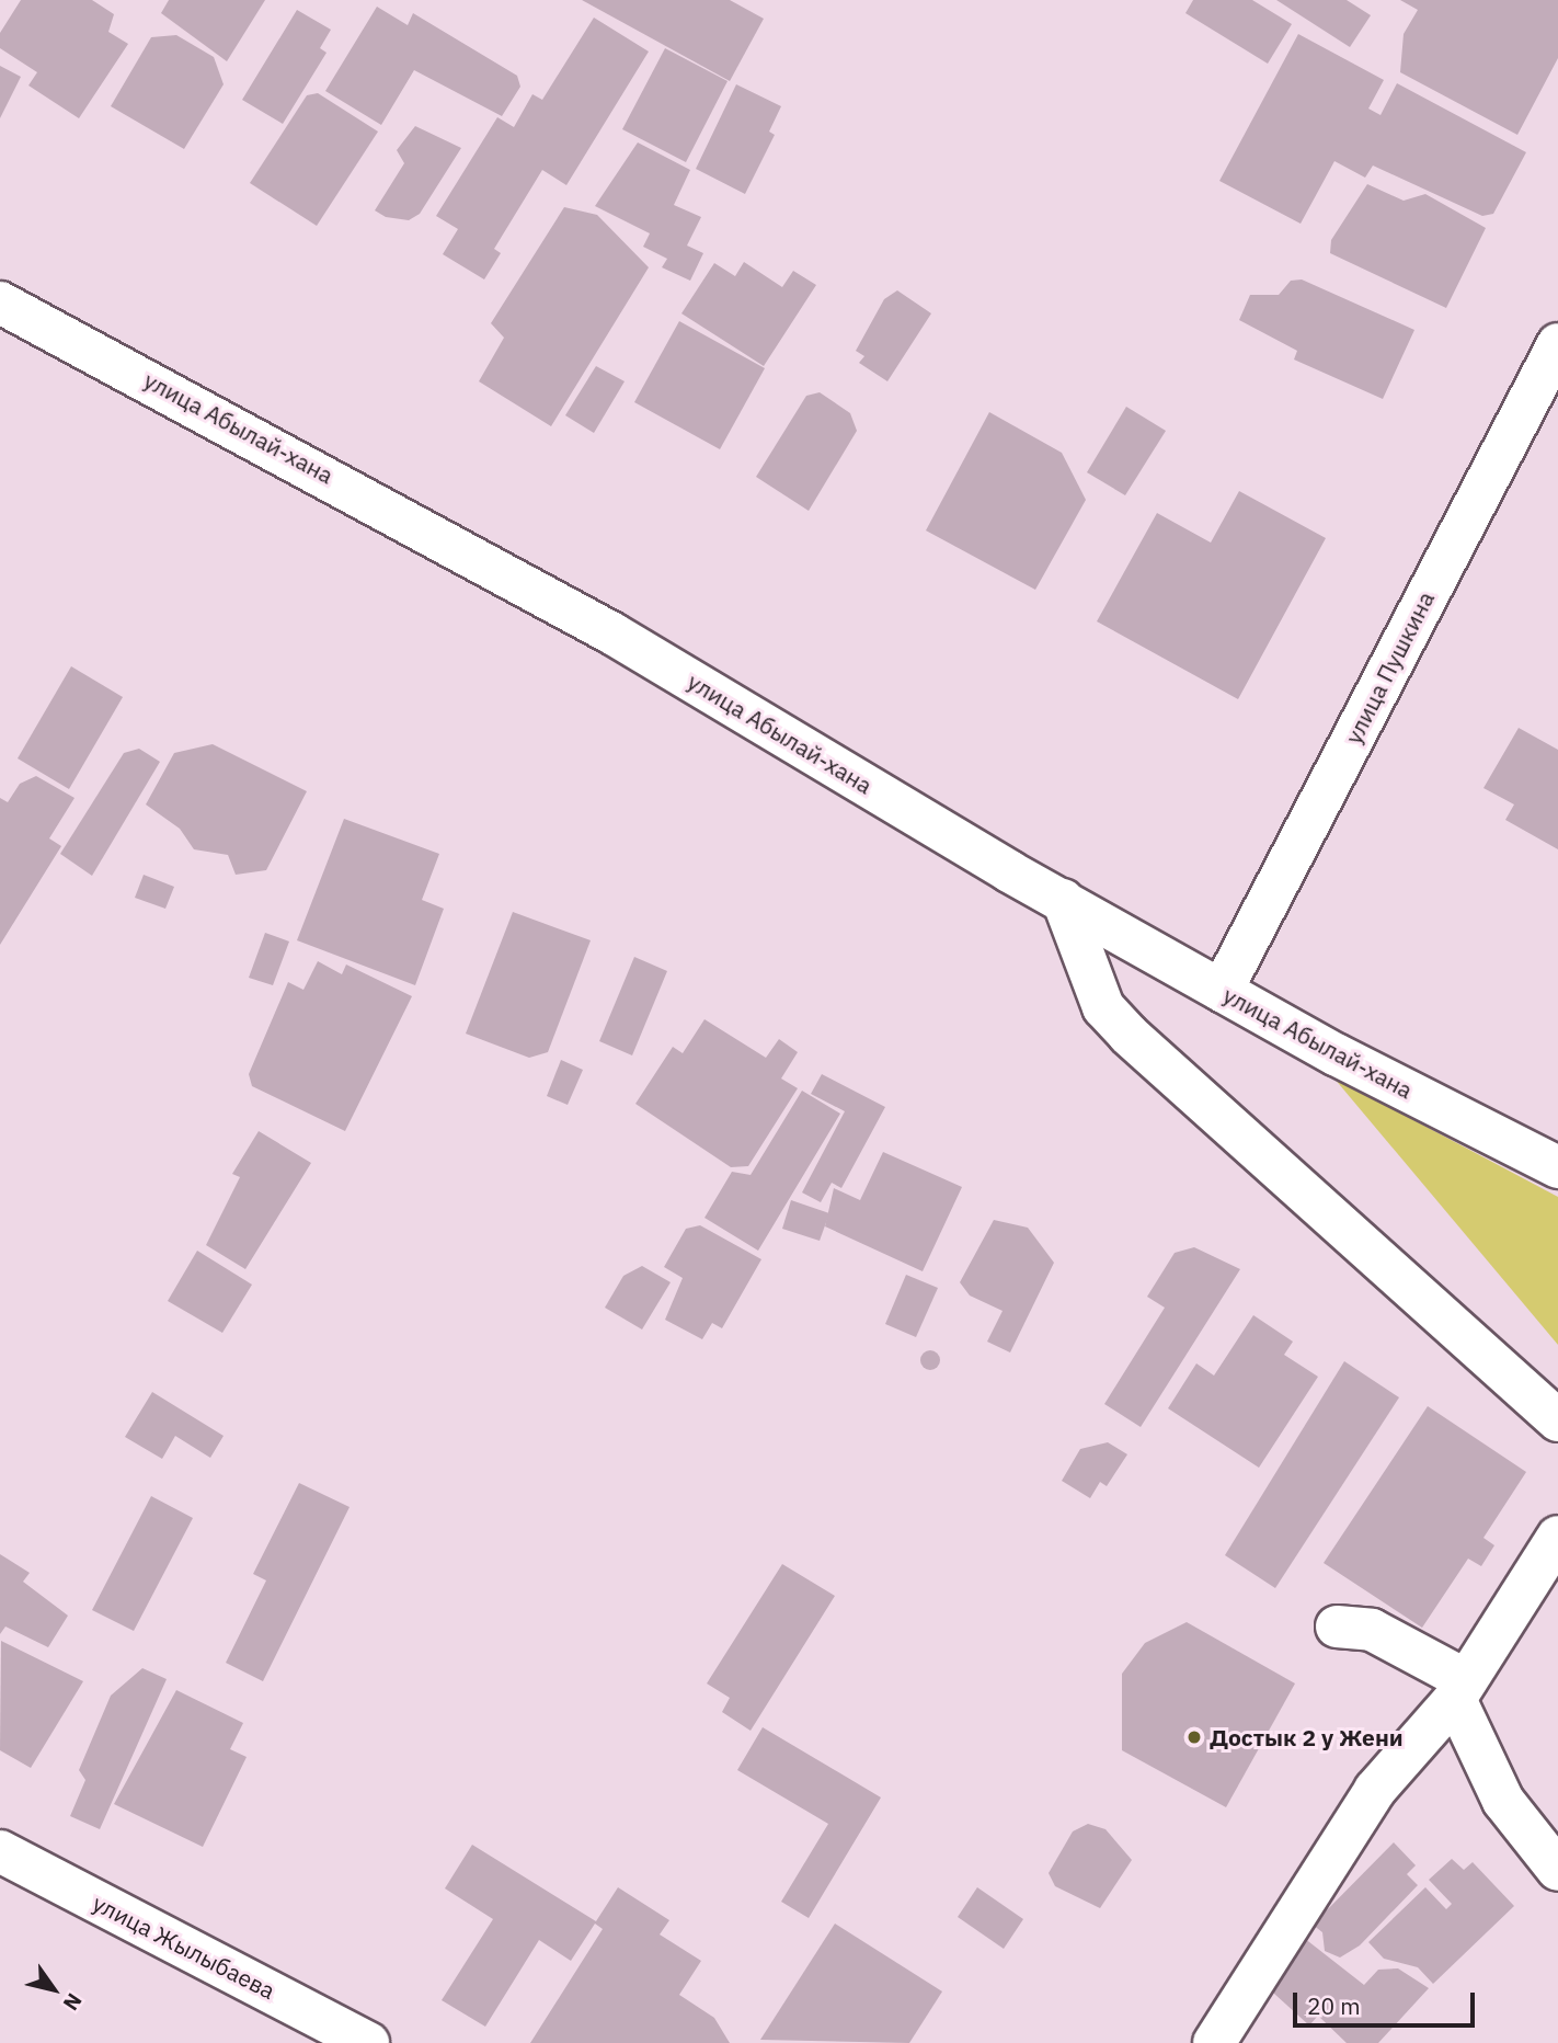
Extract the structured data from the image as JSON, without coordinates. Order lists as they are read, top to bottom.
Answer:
{
  "streets": {
    "street": ["улица Абылай-хана", "улица Пушкина", "улица Жылыбаева"]
  },
  "crossings": [
    ["улица Абылай-хана", "улица Пушкина"]
  ],
  "places": ["Достык 2 у Жени"],
  "scale_bar": "20 m",
  "north": "bottom right"
}
